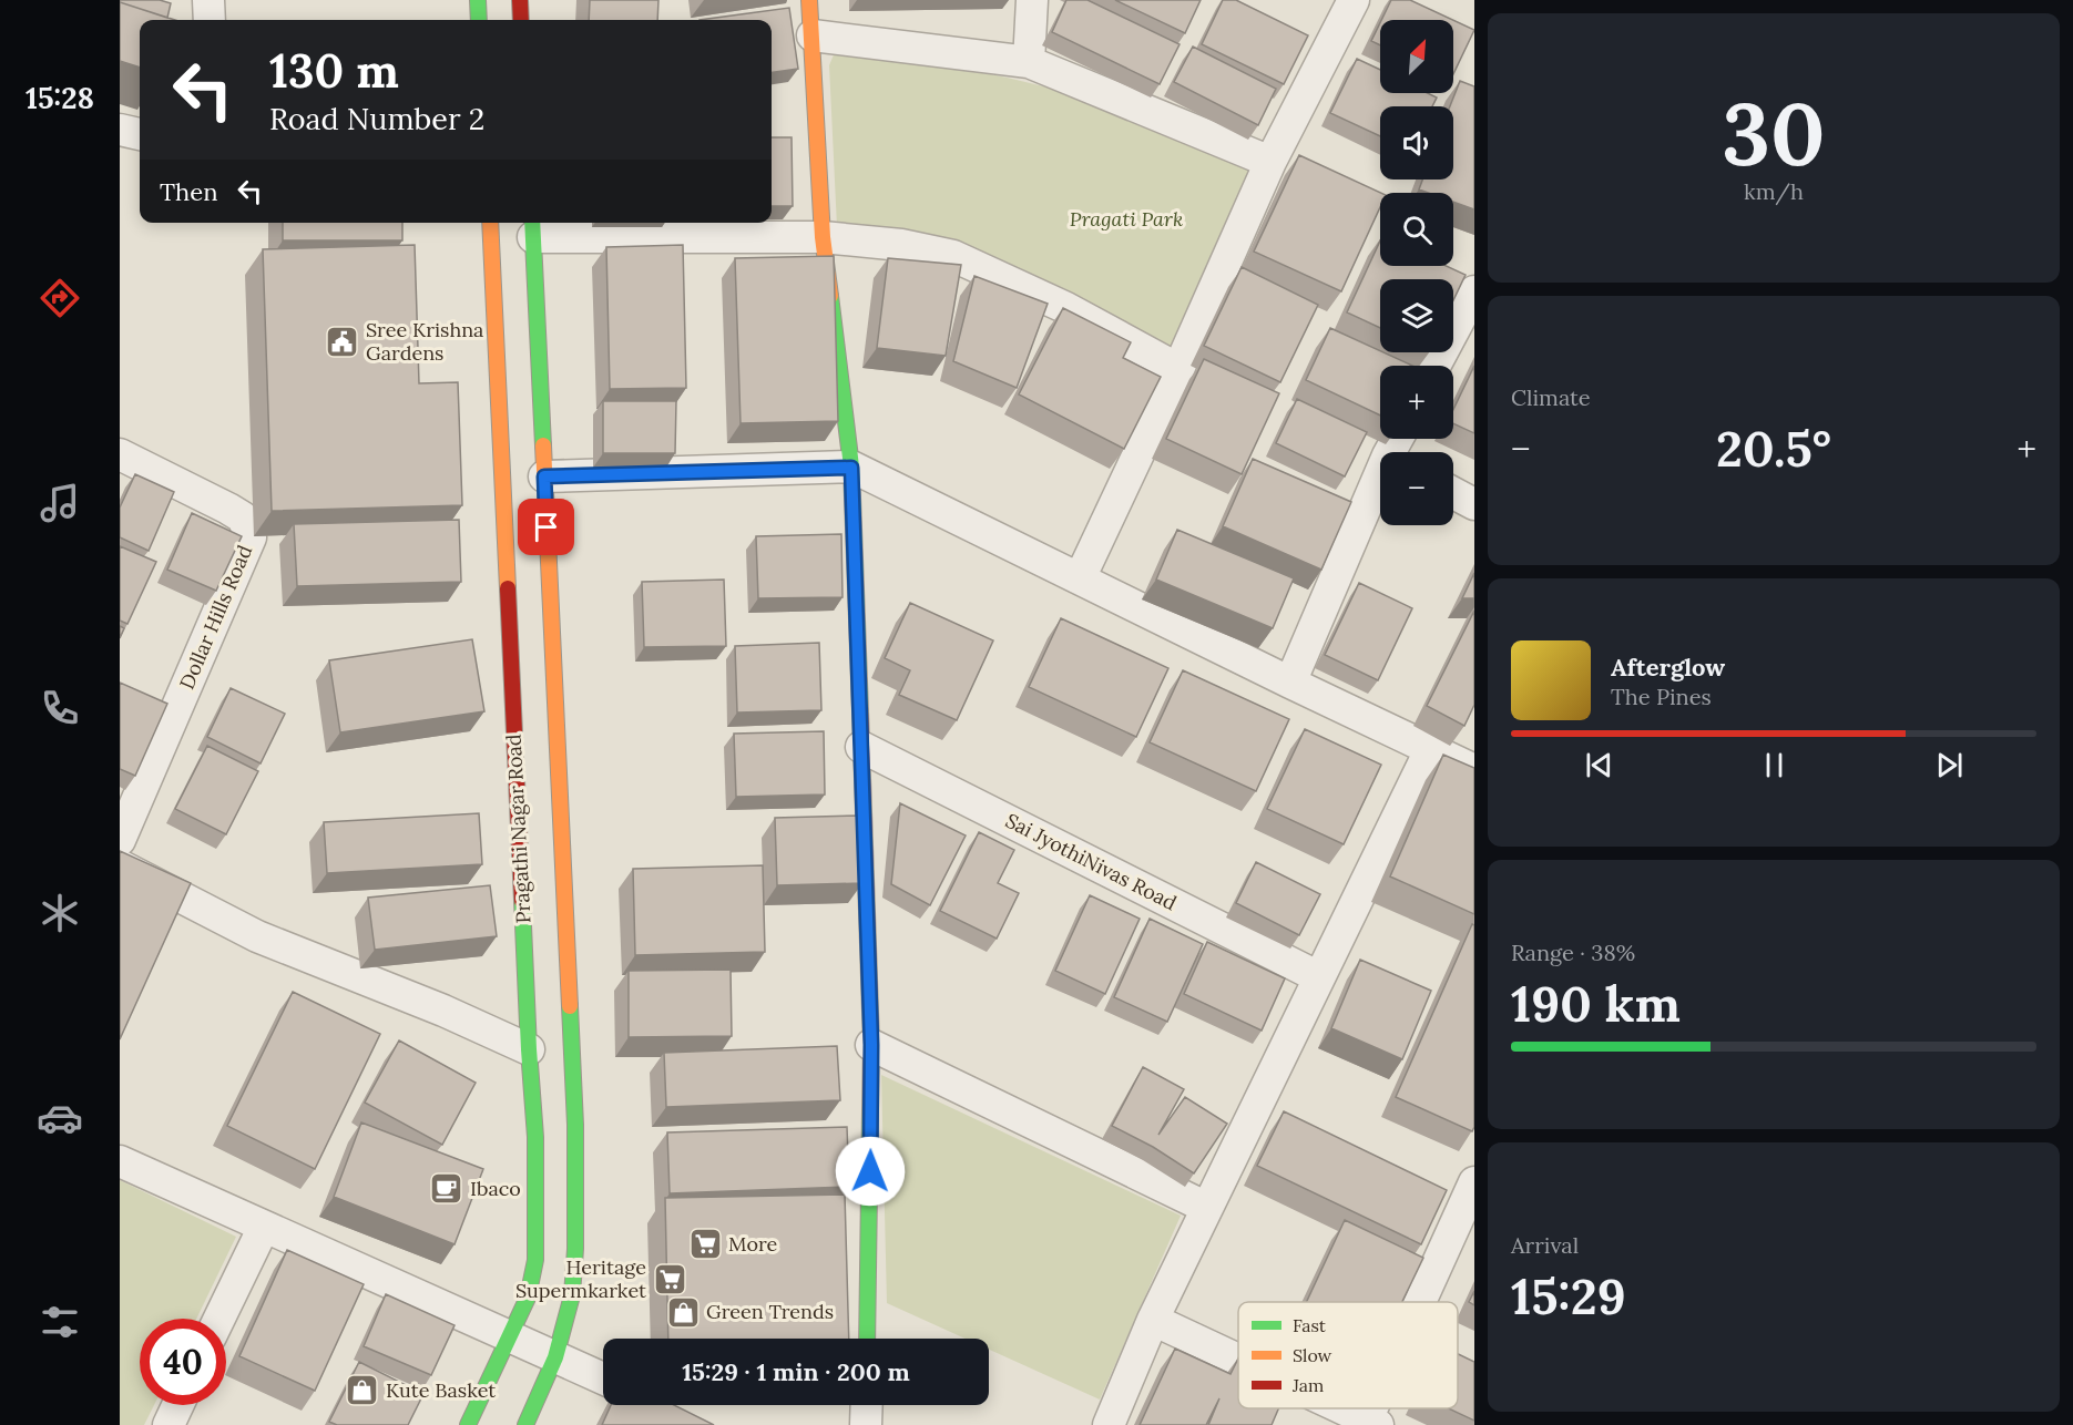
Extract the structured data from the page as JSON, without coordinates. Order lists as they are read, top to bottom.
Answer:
{
  "streets": {
    "main road": ["Pragathi Nagar Road"],
    "street": ["Dollar Hills Road", "Sai JyothiNivas Road"]
  },
  "parks": ["Pragati Park"],
  "places": {
    "public building": ["Sree Krishna Gardens"],
    "cafe": ["Ibaco"],
    "supermarket": ["More", "Heritage Supermkarket"],
    "shop": ["Green Trends", "Kute Basket"]
  },
  "legend": ["Fast", "Slow", "Jam"],
  "north": "top right",
  "page": {
    "tabs": "15:28",
    "tile": [
      ["30", "km/h"],
      "Climate",
      ["Range · 38%", "190 km"],
      ["Arrival", "15:29"]
    ],
    "map_buttons": ["+", "−"],
    "turn": ["130 m", "Road Number 2"],
    "then": "Then",
    "heat": ["−", "20.5°", "+"],
    "song": ["Afterglow", "The Pines"],
    "limit": "40",
    "trip": "15:29 · 1 min · 200 m"
  }
}
